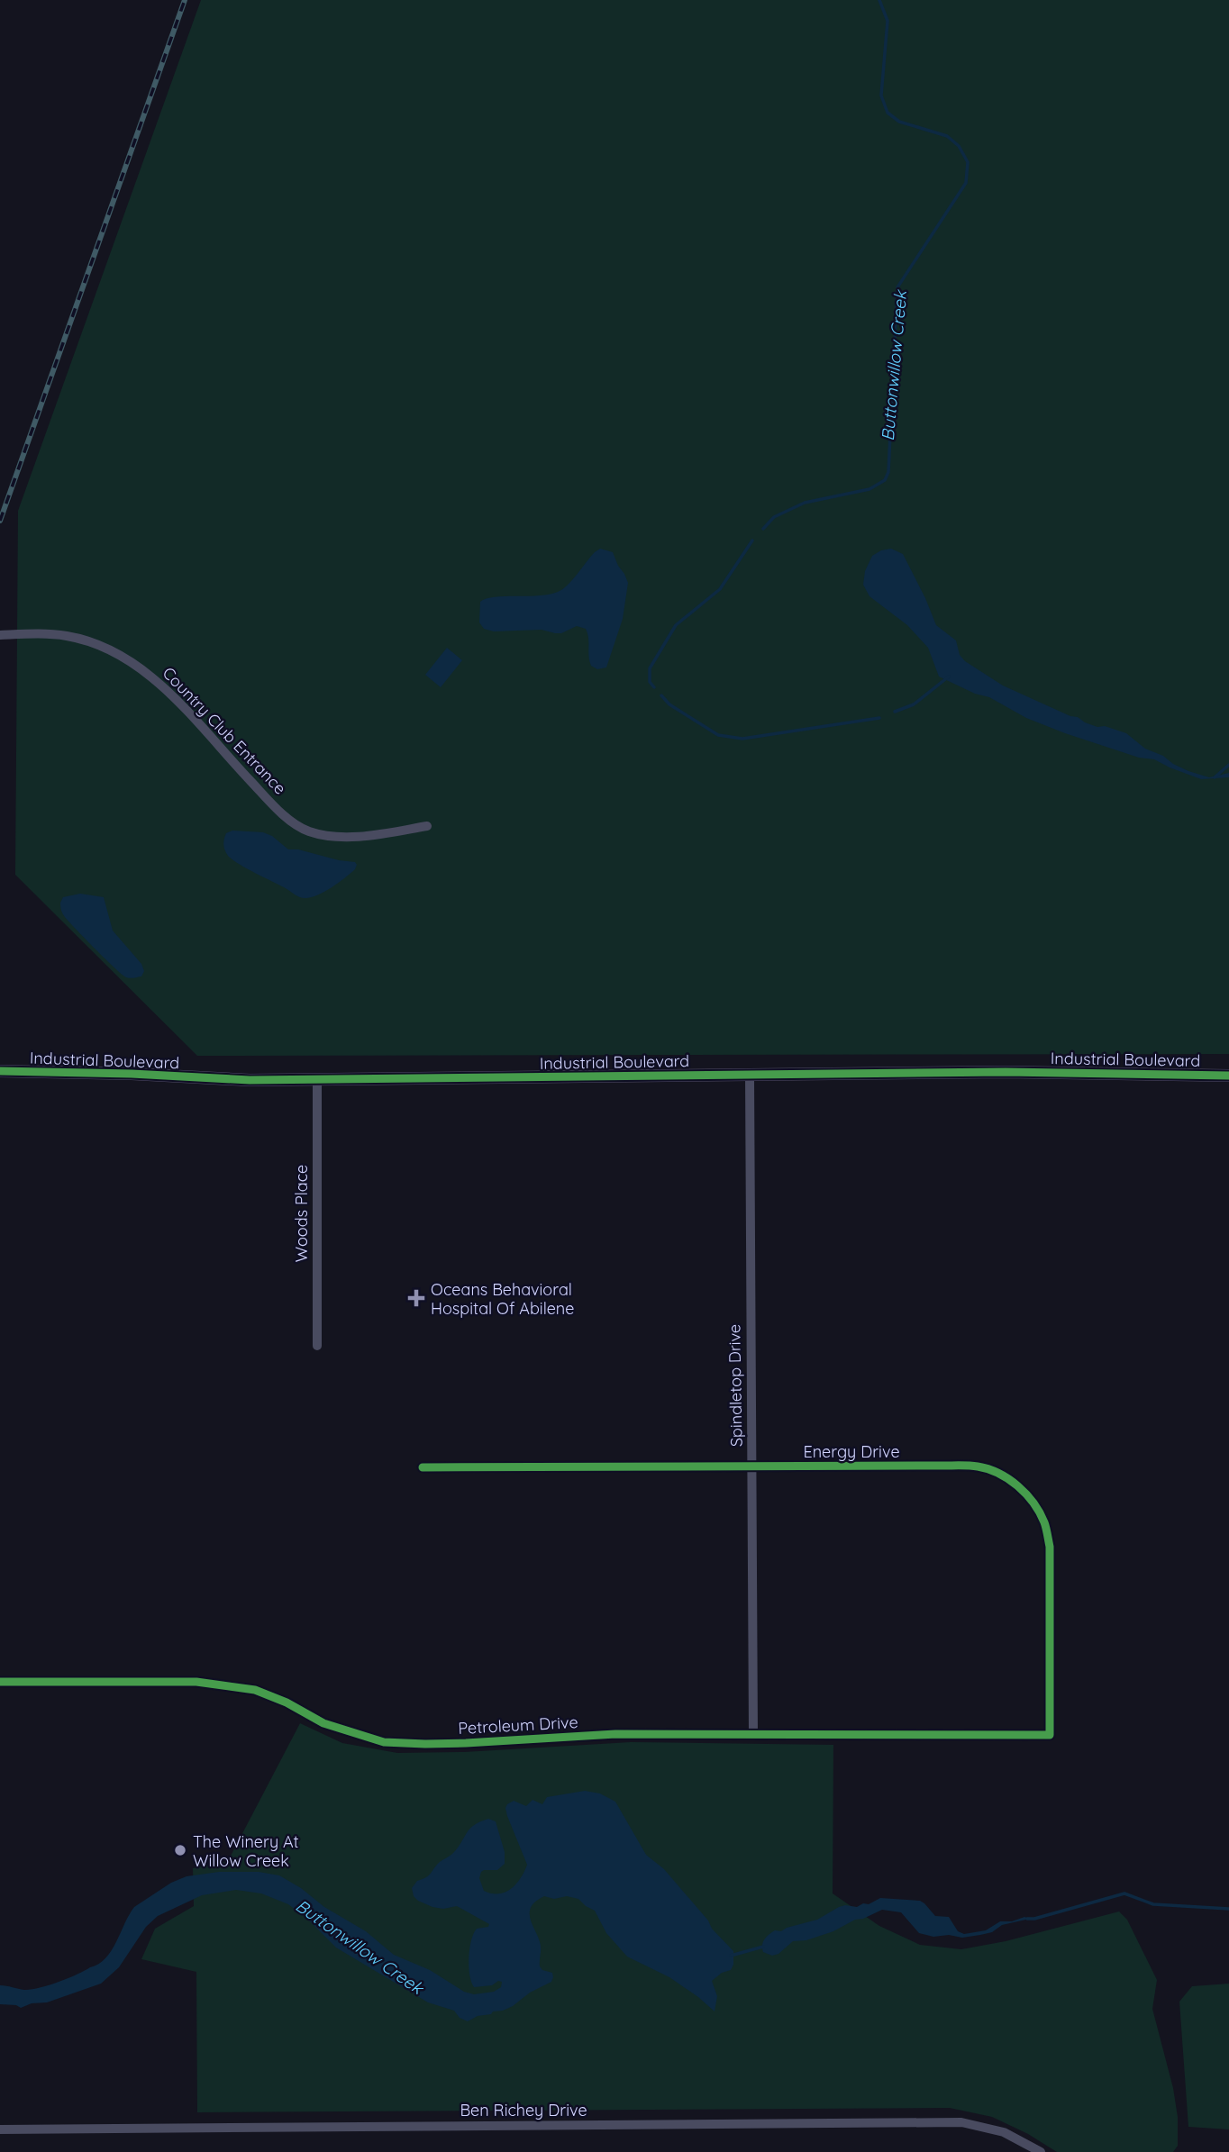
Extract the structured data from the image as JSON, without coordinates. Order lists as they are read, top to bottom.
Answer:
{
  "streets": {
    "main road": ["Industrial Boulevard"],
    "street": [
      "Country Club Entrance",
      "Woods Place",
      "Spindletop Drive",
      "Energy Drive",
      "Petroleum Drive",
      "Ben Richey Drive"
    ]
  },
  "crossings": [
    ["Industrial Boulevard", "Woods Place"],
    ["Industrial Boulevard", "Spindletop Drive"],
    ["Spindletop Drive", "Energy Drive"],
    ["Spindletop Drive", "Petroleum Drive"],
    ["Energy Drive", "Petroleum Drive"]
  ],
  "water": ["Buttonwillow Creek"],
  "places": {
    "health": ["Oceans Behavioral Hospital Of Abilene"],
    "other": ["The Winery At Willow Creek"]
  }
}
